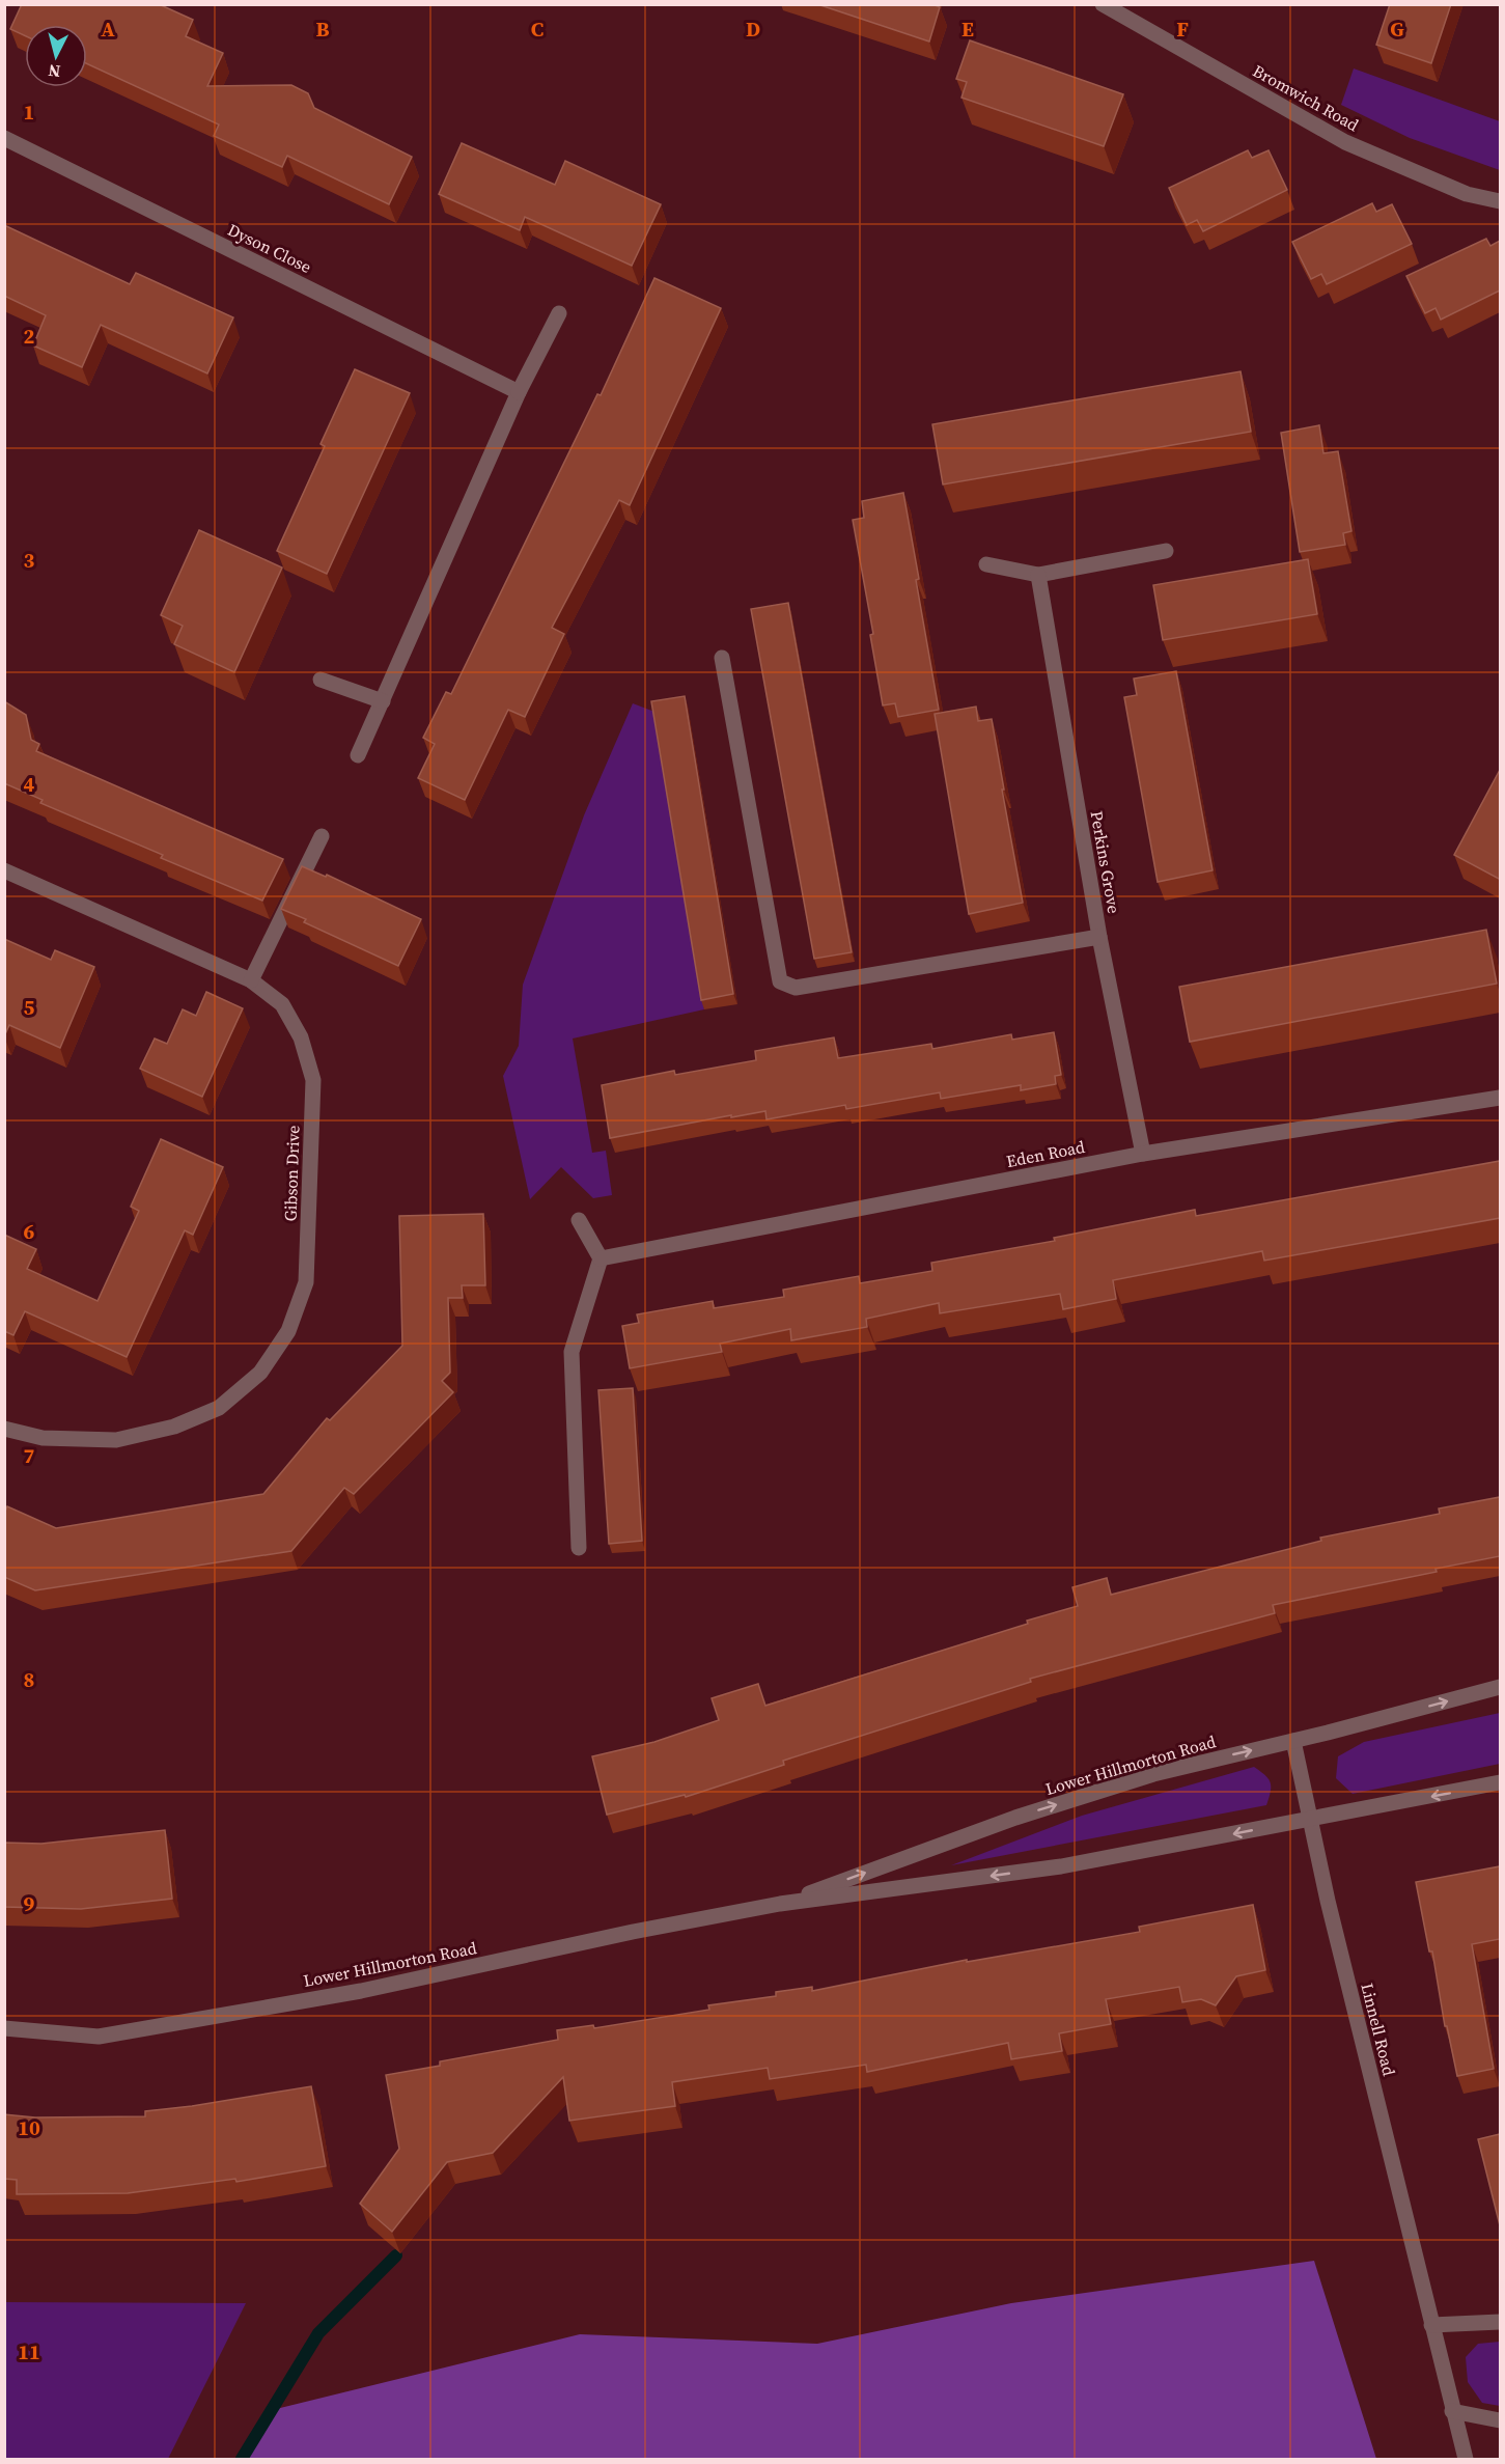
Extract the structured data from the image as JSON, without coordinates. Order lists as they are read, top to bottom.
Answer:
{
  "streets": {
    "street": [
      "Bromwich Road",
      "Dyson Close",
      "Perkins Grove",
      "Eden Road",
      "Gibson Drive",
      "Lower Hillmorton Road",
      "Linnell Road"
    ]
  },
  "crossings": [
    ["Perkins Grove", "Eden Road"],
    ["Lower Hillmorton Road", "Linnell Road"]
  ],
  "north": "bottom",
  "grid": {
    "columns": [
      "A",
      "B",
      "C",
      "D",
      "E",
      "F",
      "G"
    ],
    "rows": [
      "1",
      "2",
      "3",
      "4",
      "5",
      "6",
      "7",
      "8",
      "9",
      "10",
      "11"
    ]
  }
}
